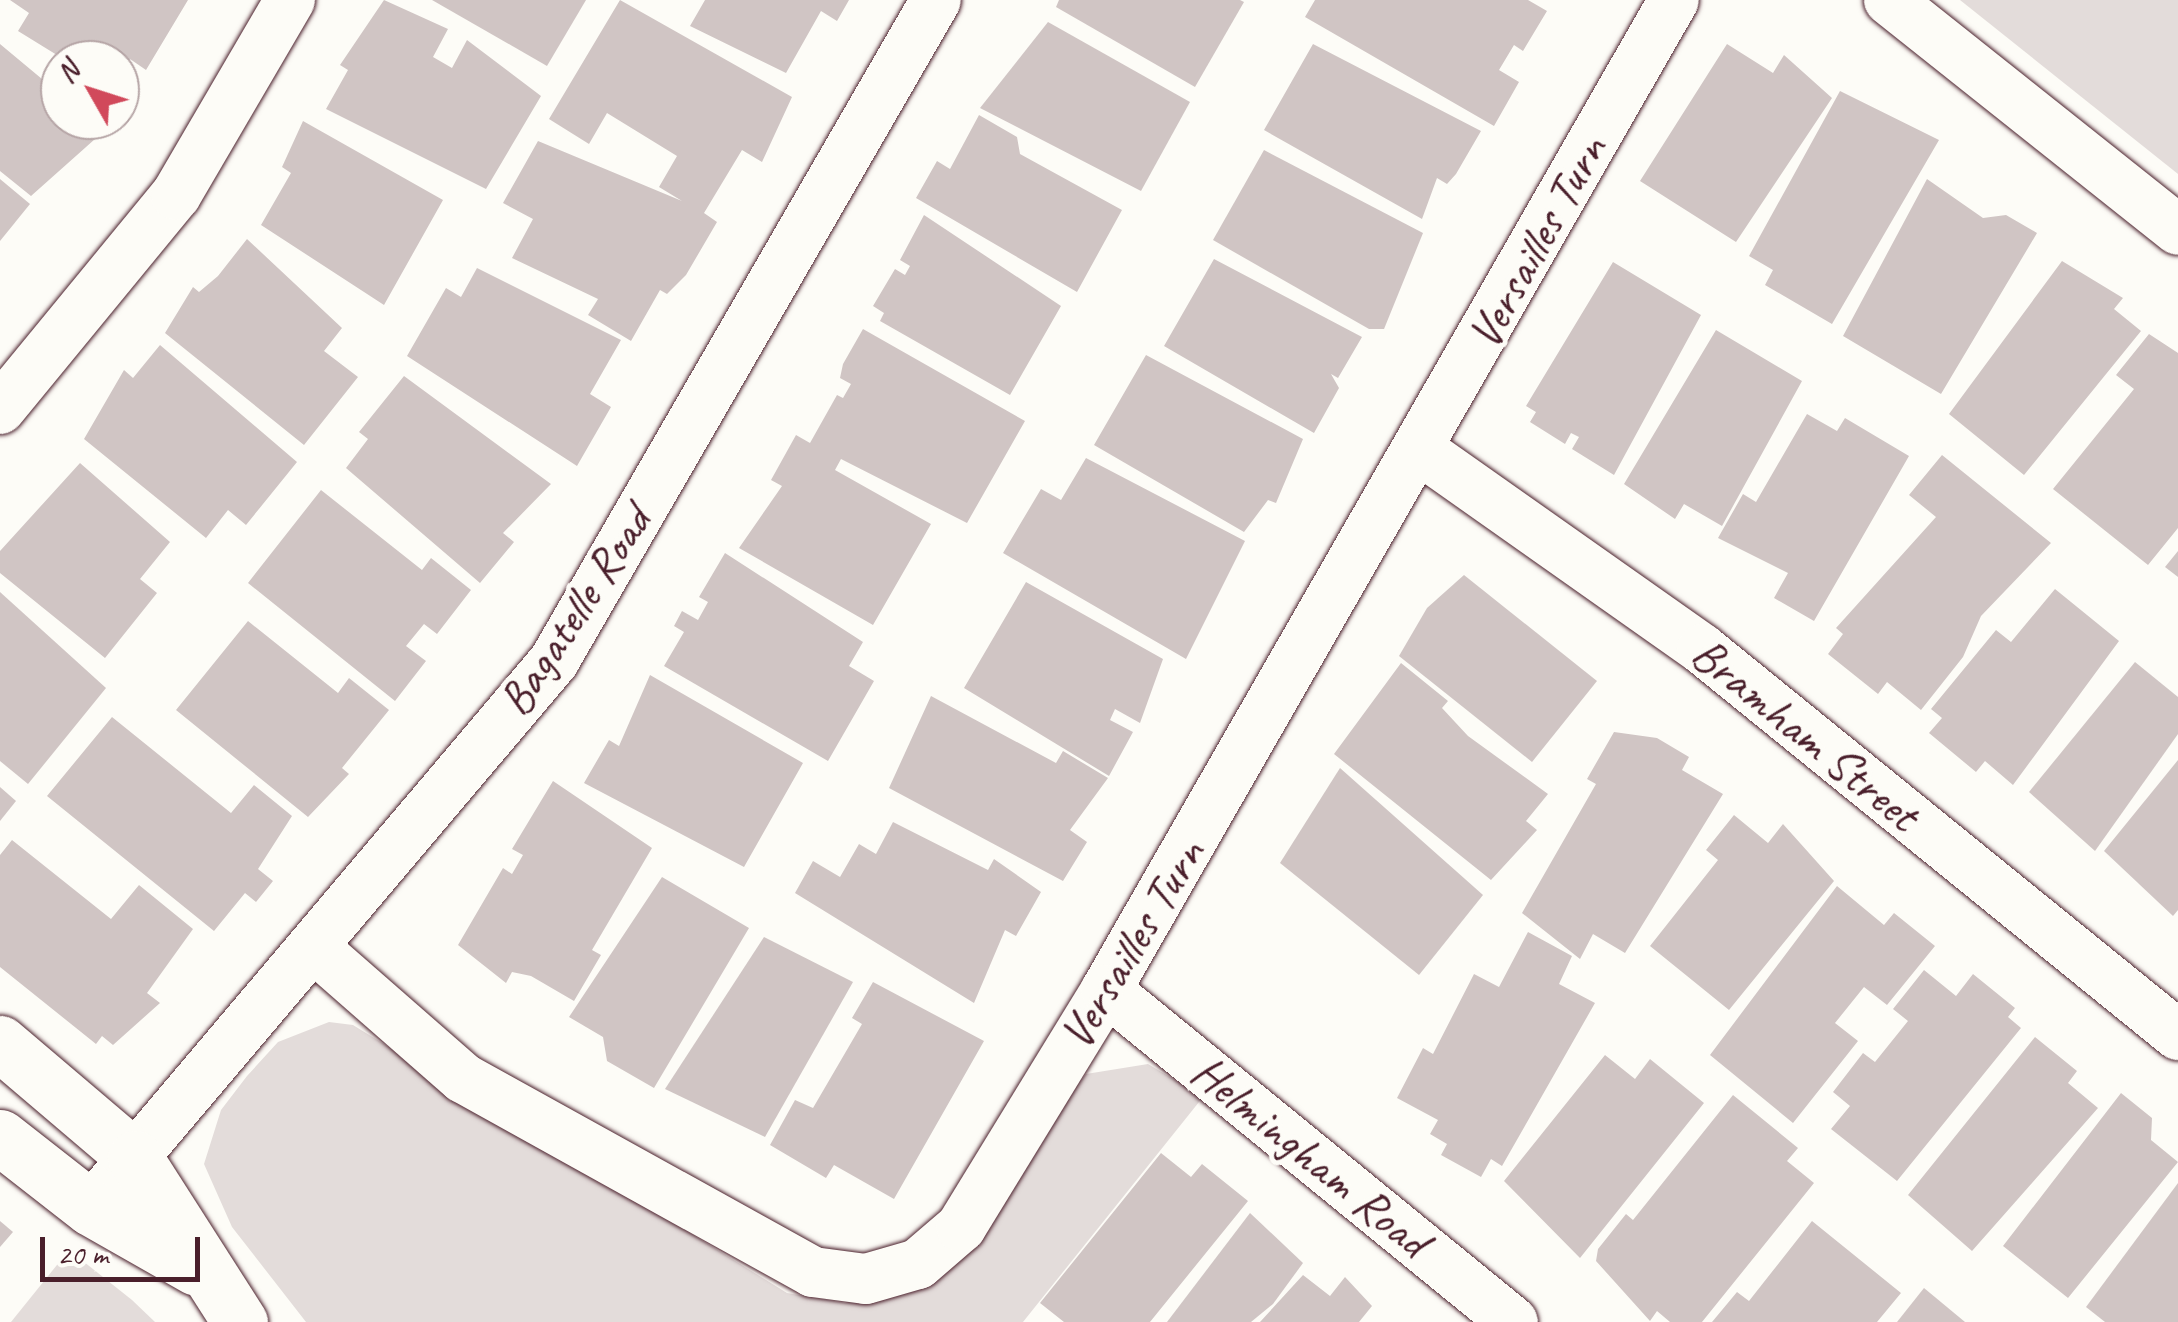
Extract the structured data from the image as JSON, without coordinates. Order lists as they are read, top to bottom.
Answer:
{
  "streets": {
    "street": [
      "Versailles Turn",
      "Bagatelle Road",
      "Bramham Street",
      "Helmingham Road"
    ]
  },
  "crossings": [
    ["Versailles Turn", "Bagatelle Road"],
    ["Versailles Turn", "Bramham Street"],
    ["Versailles Turn", "Helmingham Road"]
  ],
  "scale_bar": "20 m",
  "north": "top left"
}
